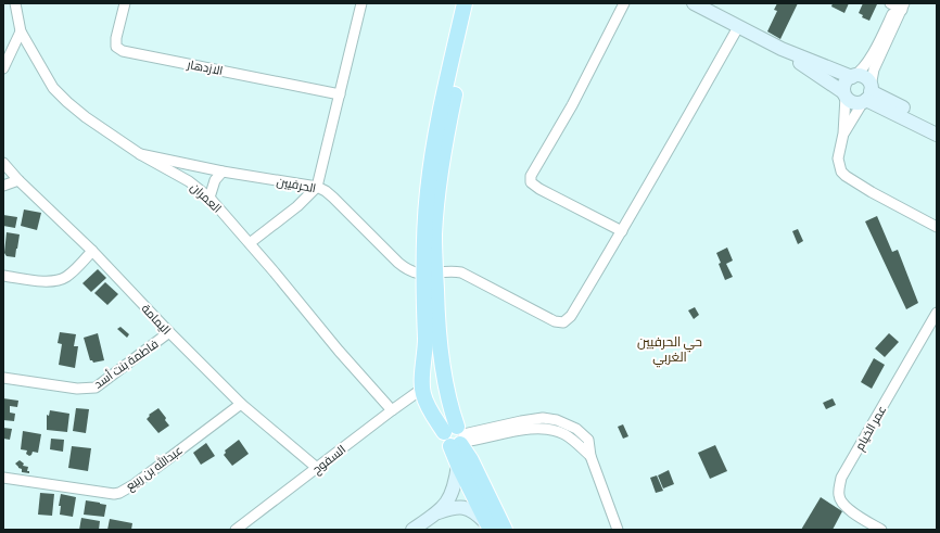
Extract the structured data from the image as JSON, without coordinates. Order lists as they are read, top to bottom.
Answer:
{
  "streets": {
    "street": [
      "الازدهار",
      "الحرفيين",
      "العمران",
      "اليمامة",
      "فاطمة بنت أسد",
      "عمر الخيام",
      "السفوح",
      "عبدالله بن ربيع"
    ]
  },
  "crossings": [
    ["الحرفيين", "العمران"],
    ["العمران", "السفوح"],
    ["اليمامة", "فاطمة بنت أسد"],
    ["اليمامة", "السفوح"],
    ["اليمامة", "عبدالله بن ربيع"]
  ],
  "districts": ["حي الحرفيين الغربي"]
}
